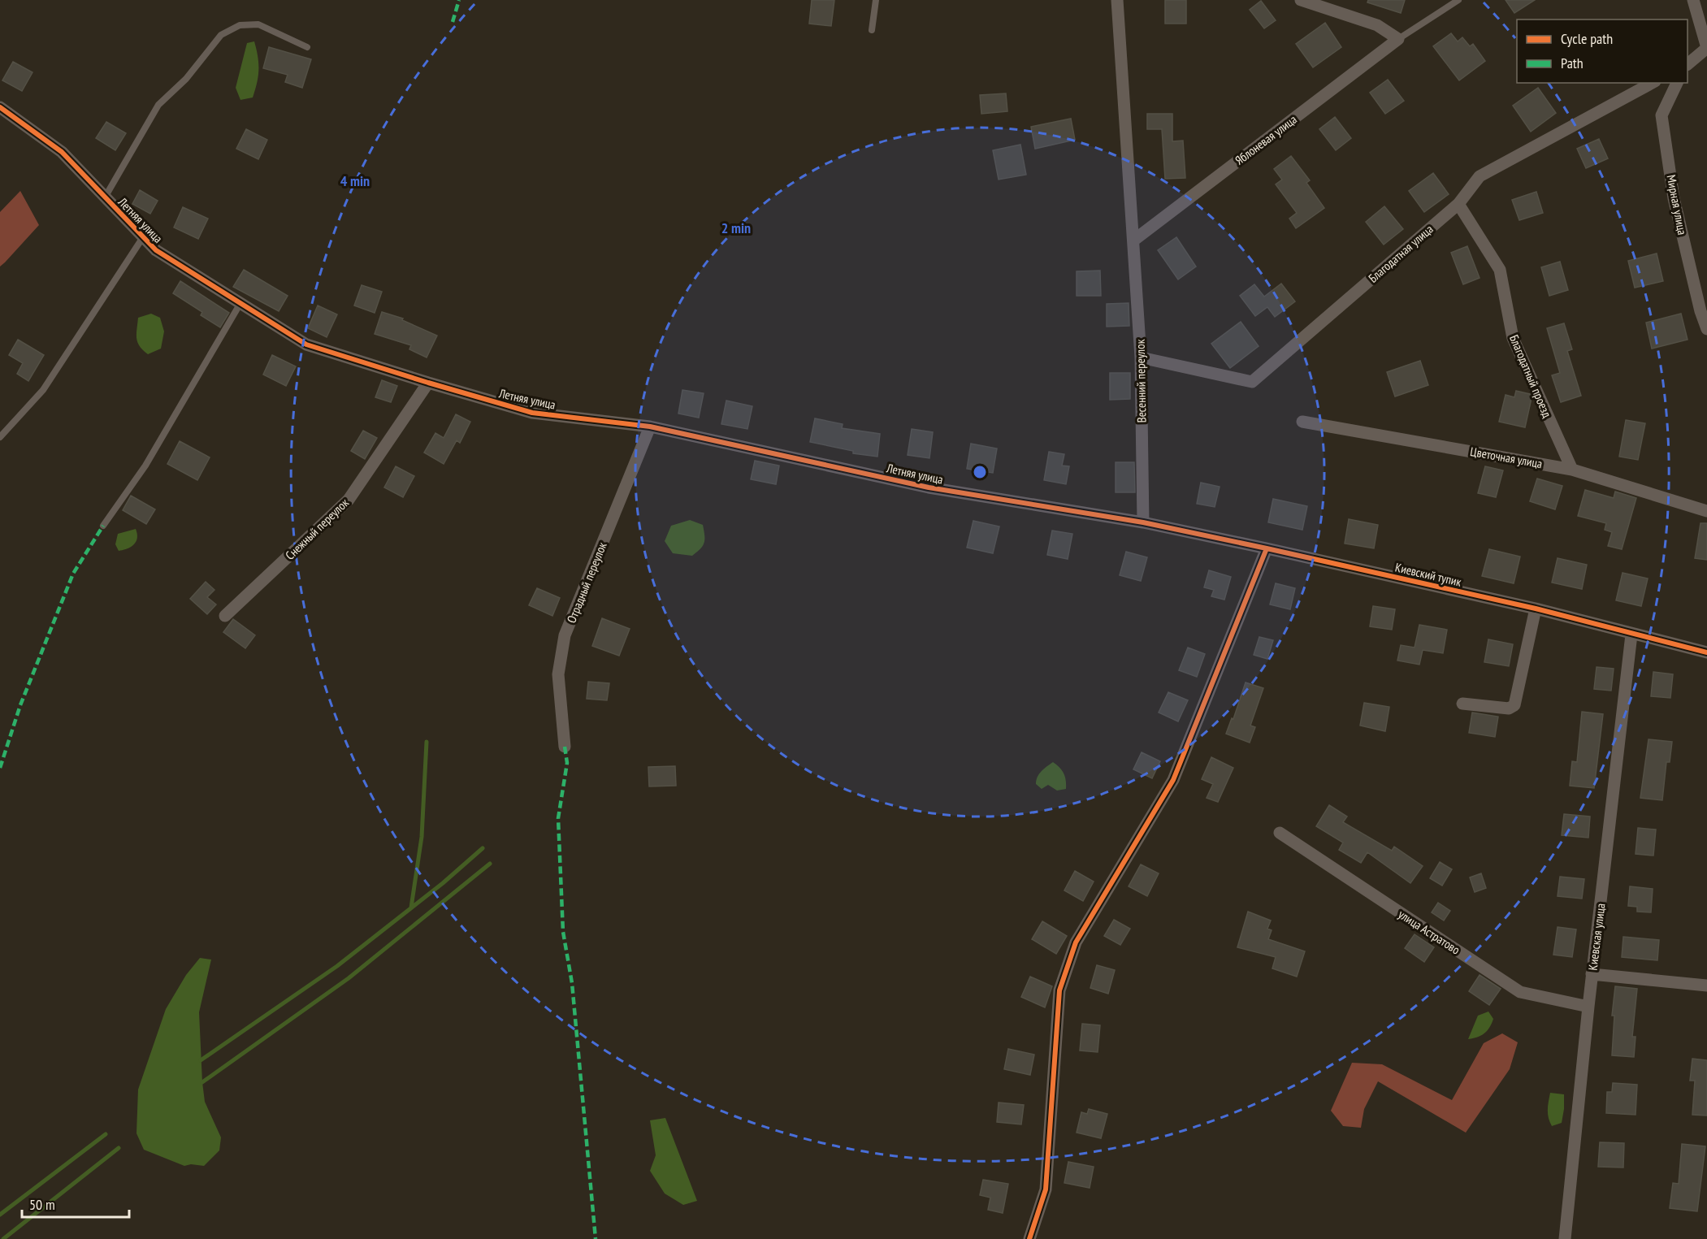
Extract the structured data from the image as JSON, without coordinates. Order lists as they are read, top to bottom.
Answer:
{
  "streets": {
    "street": [
      "Яблоневая улица",
      "Мирная улица",
      "Летняя улица",
      "Благодатная улица",
      "Благодатный проезд",
      "Весенний переулок",
      "Цветочная улица",
      "Снежный переулок",
      "Киевский тупик",
      "Отрадный переулок",
      "улица Астратово",
      "Киевская улица"
    ]
  },
  "crossings": [
    ["Яблоневая улица", "Весенний переулок"],
    ["Летняя улица", "Весенний переулок"],
    ["Летняя улица", "Снежный переулок"],
    ["Летняя улица", "Киевский тупик"],
    ["Летняя улица", "Отрадный переулок"],
    ["Благодатная улица", "Благодатный проезд"],
    ["Благодатная улица", "Весенний переулок"],
    ["Благодатный проезд", "Цветочная улица"],
    ["Весенний переулок", "Киевский тупик"],
    ["Киевский тупик", "Киевская улица"],
    ["улица Астратово", "Киевская улица"]
  ],
  "legend": ["Cycle path", "Path"],
  "scale_bar": "50 m",
  "rings": ["4 min", "2 min"]
}
